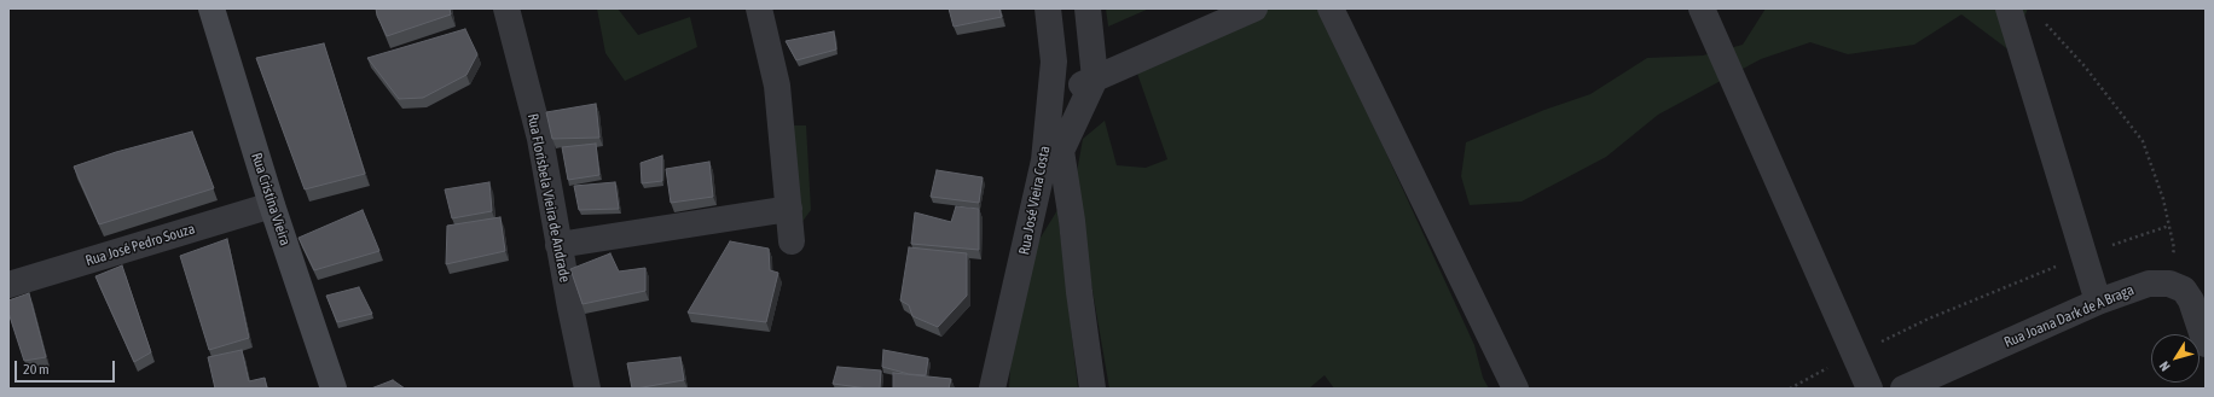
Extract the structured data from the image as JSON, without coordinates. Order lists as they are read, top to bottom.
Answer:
{
  "streets": {
    "street": [
      "Rua Florisbela Vieira de Andrade",
      "Rua Cristina Vieira",
      "Rua José Vieira Costa",
      "Rua José Pedro Souza",
      "Rua Joana Dark de A Braga"
    ]
  },
  "crossings": [
    ["Rua Cristina Vieira", "Rua José Pedro Souza"]
  ],
  "scale_bar": "20 m",
  "north": "bottom left"
}
